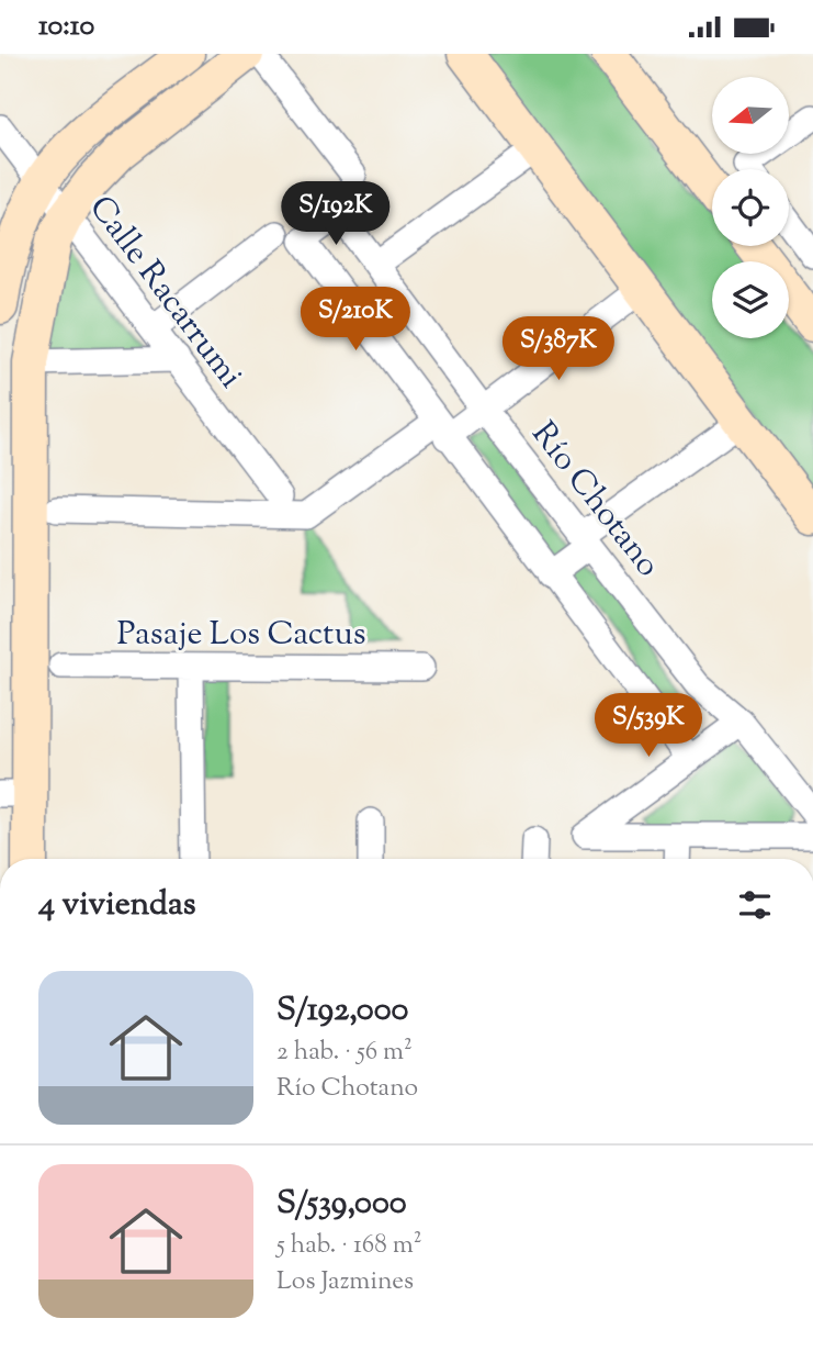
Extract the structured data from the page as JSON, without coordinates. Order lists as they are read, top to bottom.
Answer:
{
  "streets": {
    "street": ["Calle Racarrumi", "Río Chotano", "Pasaje Los Cactus"]
  },
  "north": "left",
  "page": {
    "status": "10:10",
    "price": [
      "S/192K",
      "S/210K",
      "S/387K",
      "S/539K"
    ],
    "heading": "4 viviendas",
    "list": [
      {
        "name": "S/192,000",
        "note": "2 hab. · 56 m² · Río Chotano"
      },
      {
        "name": "S/539,000",
        "note": "5 hab. · 168 m² · Los Jazmines"
      }
    ]
  }
}
